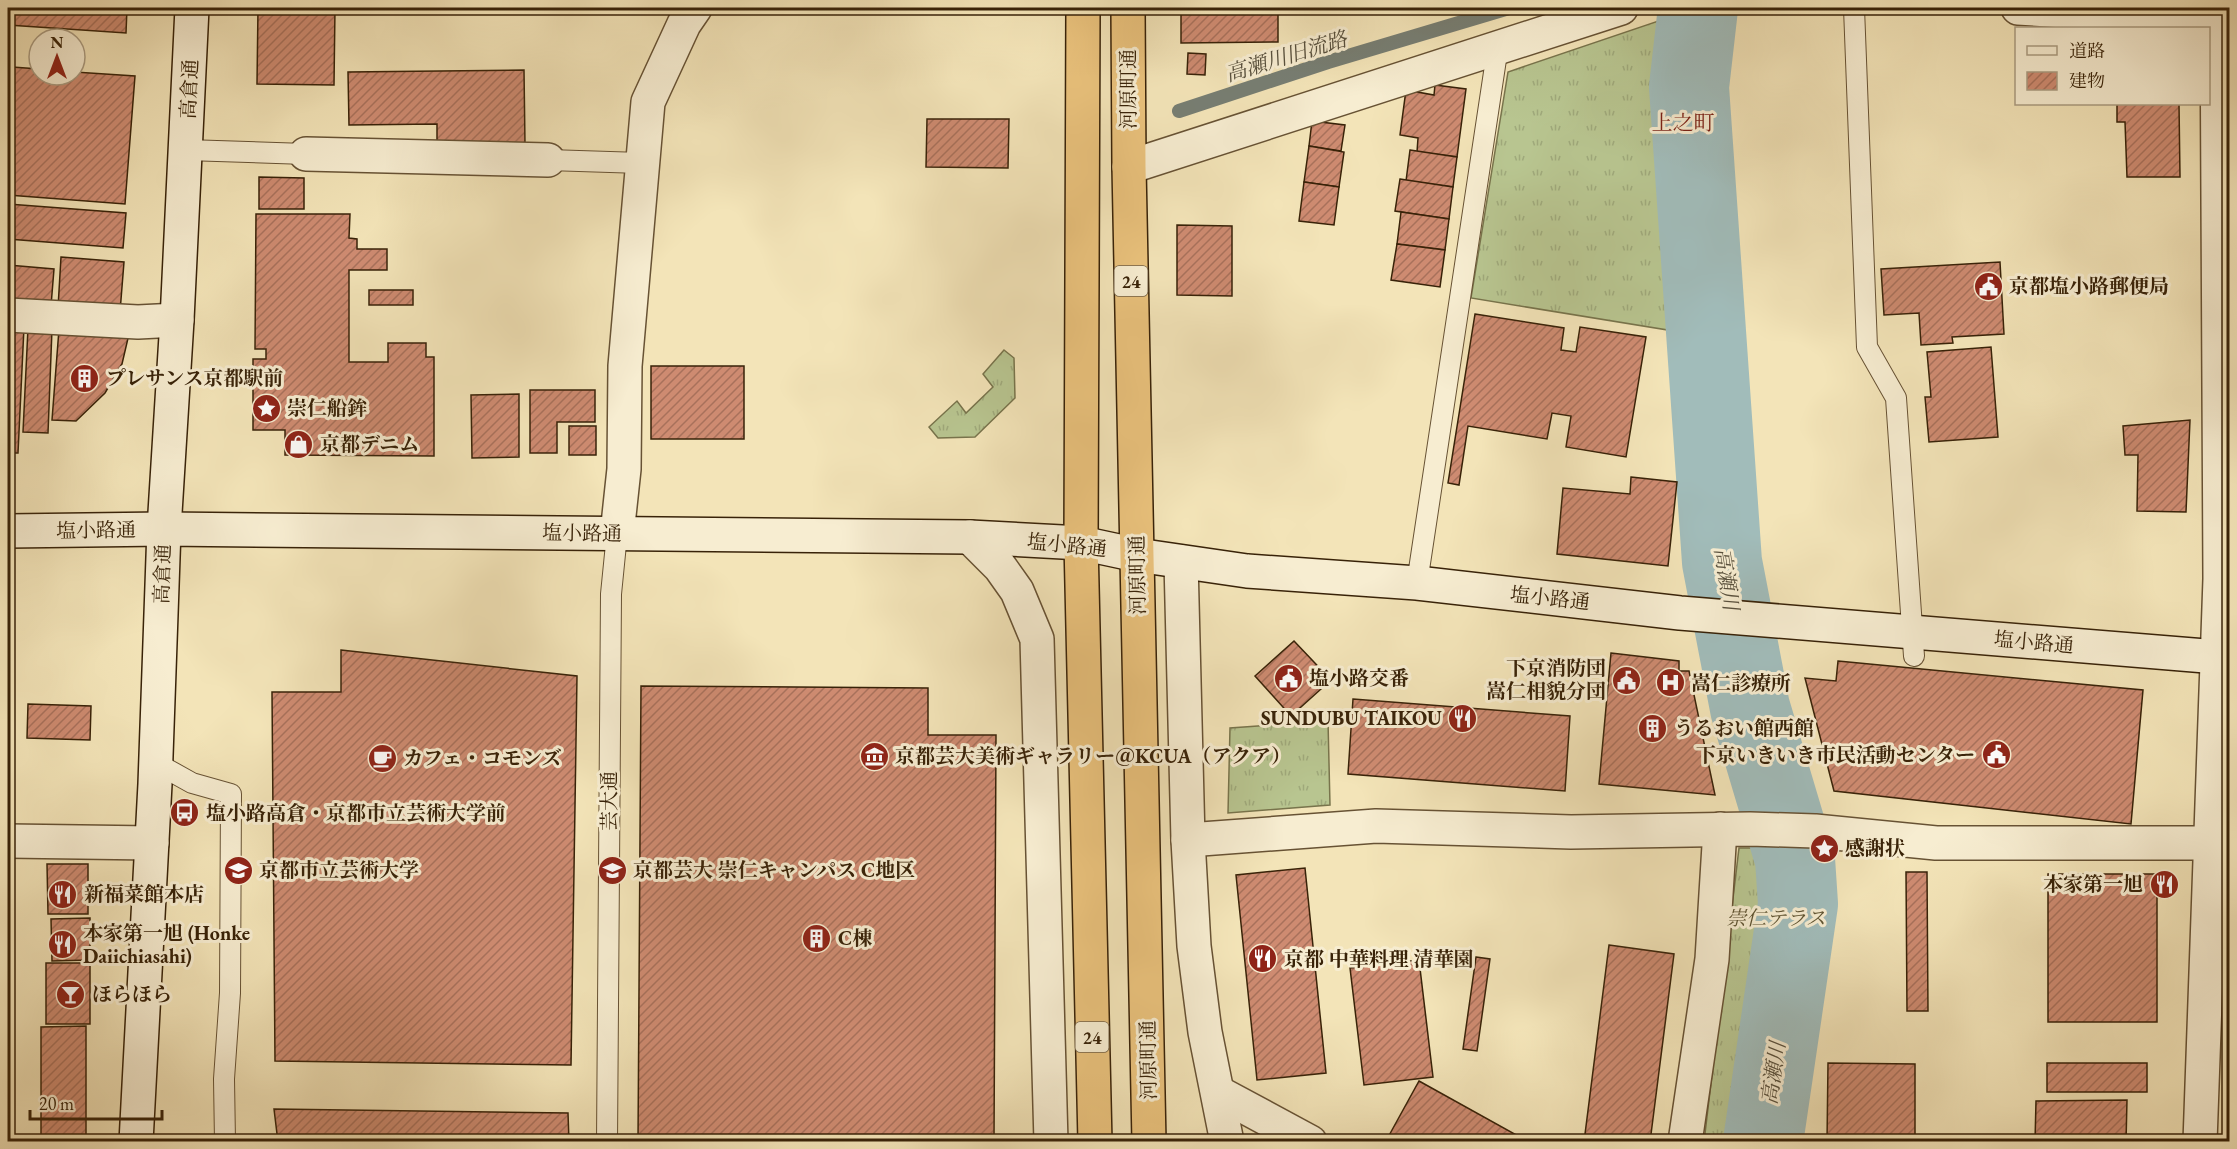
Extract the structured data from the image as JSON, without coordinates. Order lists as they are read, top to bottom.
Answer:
{
  "streets": {
    "highway": ["河原町通", "24"],
    "street": ["高倉通", "塩小路通"],
    "lane": ["芸大通"]
  },
  "crossings": [
    ["高倉通", "塩小路通"],
    ["河原町通", "塩小路通"],
    ["24", "塩小路通"],
    ["塩小路通", "芸大通"]
  ],
  "districts": ["上之町"],
  "water": ["高瀬川旧流路", "高瀬川"],
  "parks": ["崇仁テラス"],
  "places": {
    "public building": [
      "京都塩小路郵便局",
      "塩小路交番",
      "下京消防団 嵩仁相貌分団",
      "下京いきいき市民活動センター"
    ],
    "building": ["プレサンス京都駅前", "うるおい館西館", "C棟"],
    "place": ["崇仁船鉾", "感謝状"],
    "shop": ["京都デニム"],
    "hospital": ["嵩仁診療所"],
    "restaurant": [
      "SUNDUBU TAIKOU",
      "本家第一旭",
      "新福菜館本店",
      "本家第一旭 (Honke Daiichiasahi)",
      "京都 中華料理 清華園"
    ],
    "museum": ["京都芸大美術ギャラリー＠KCUA（アクア）"],
    "cafe": ["カフェ・コモンズ"],
    "bus stop": ["塩小路高倉・京都市立芸術大学前"],
    "school or university": ["京都市立芸術大学", "京都芸大 崇仁キャンパス C地区"],
    "bar": ["ほらほら"]
  },
  "legend": ["道路", "建物"],
  "scale_bar": "20 m",
  "north": "top"
}
